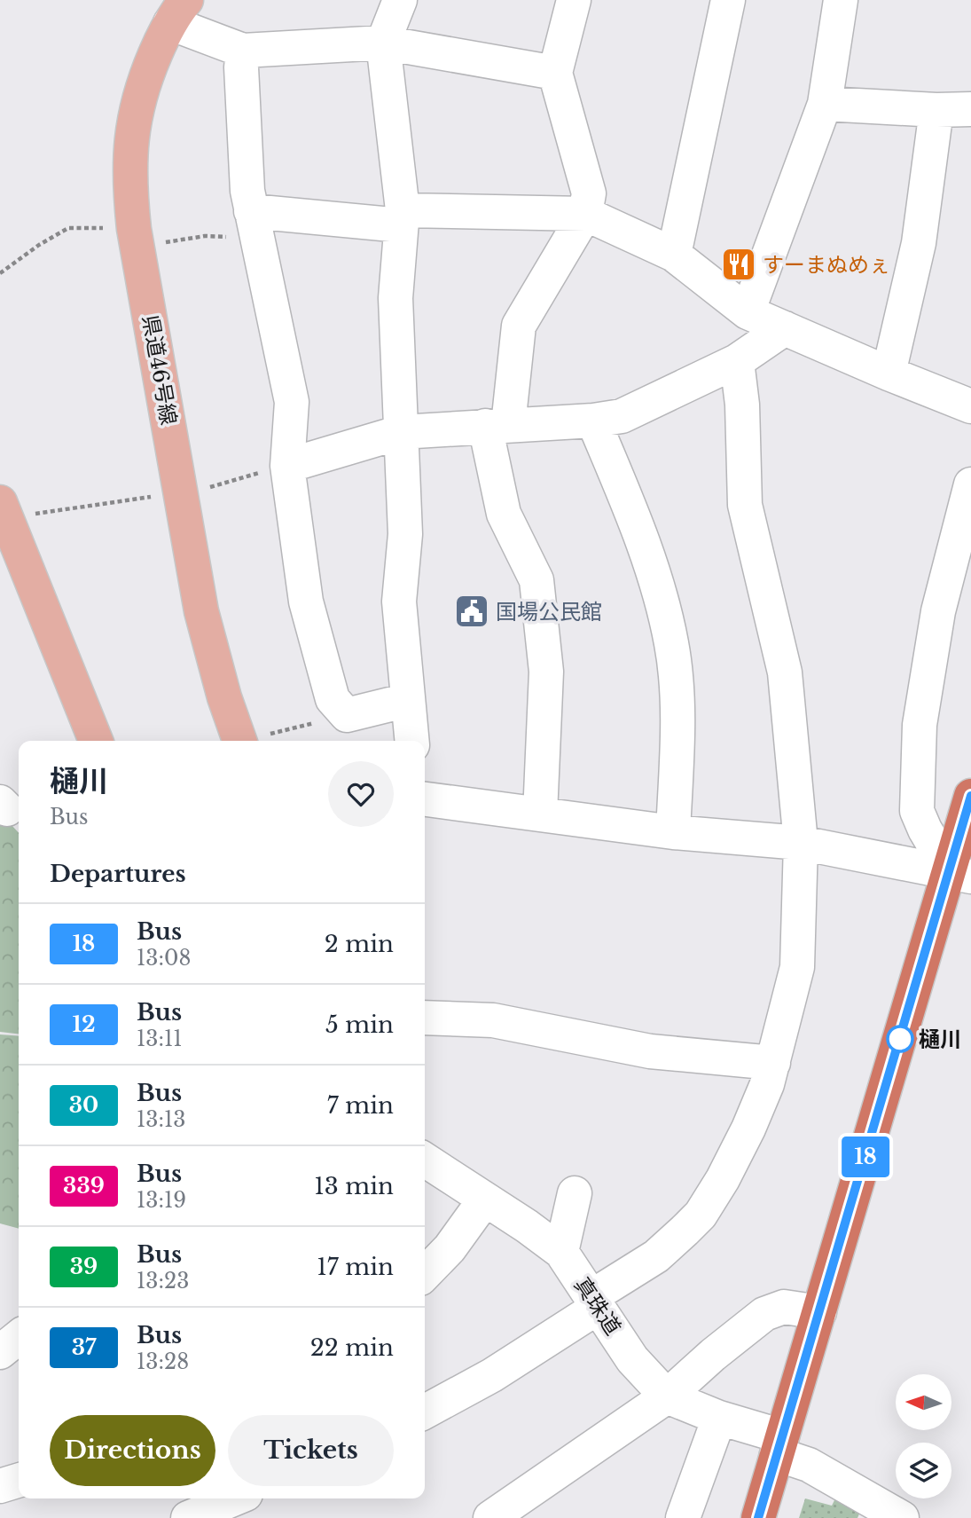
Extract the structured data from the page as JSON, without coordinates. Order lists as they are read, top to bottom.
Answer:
{
  "streets": {
    "main road": ["県道46号線"],
    "street": ["真珠道"]
  },
  "places": {
    "restaurant": ["すーまぬめぇ"],
    "public building": ["国場公民館"],
    "other": ["樋川"]
  },
  "lines": ["bus line 18"],
  "north": "left",
  "page": {
    "on_map": "18",
    "heading": [
      ["樋川", "Bus"],
      "Departures"
    ],
    "list": [
      {
        "mark": "18",
        "name": "Bus",
        "note": "13:08",
        "value": "2 min"
      },
      {
        "mark": "12",
        "name": "Bus",
        "note": "13:11",
        "value": "5 min"
      },
      {
        "mark": "30",
        "name": "Bus",
        "note": "13:13",
        "value": "7 min"
      },
      {
        "mark": "339",
        "name": "Bus",
        "note": "13:19",
        "value": "13 min"
      },
      {
        "mark": "39",
        "name": "Bus",
        "note": "13:23",
        "value": "17 min"
      },
      {
        "mark": "37",
        "name": "Bus",
        "note": "13:28",
        "value": "22 min"
      }
    ],
    "buttons": ["Directions", "Tickets"]
  }
}
